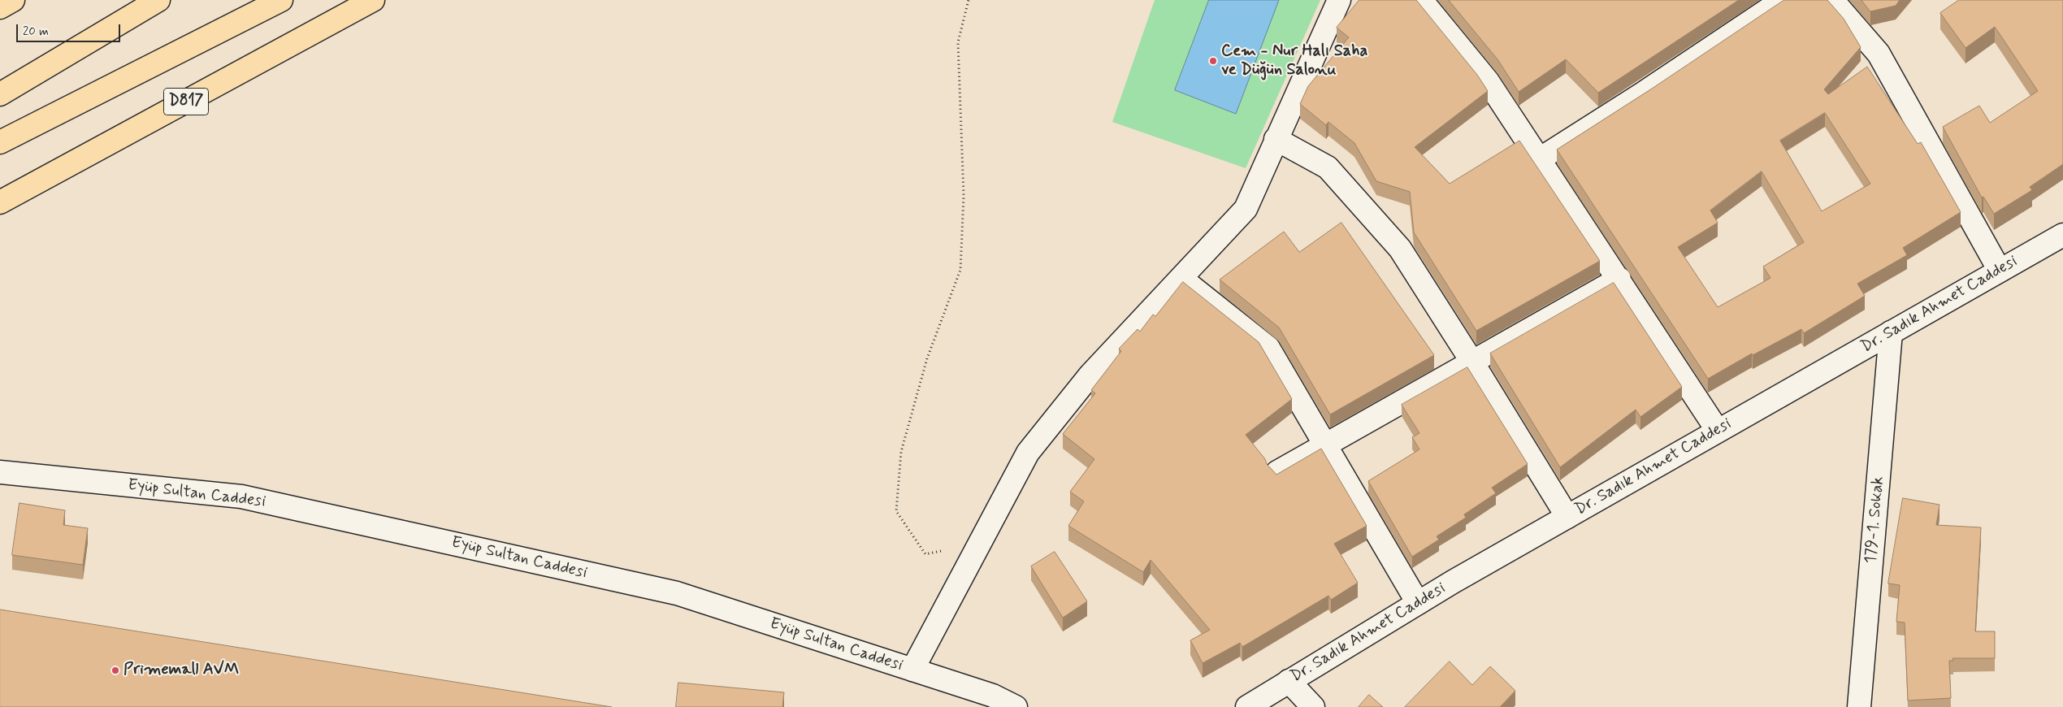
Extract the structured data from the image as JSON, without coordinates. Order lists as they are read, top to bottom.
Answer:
{
  "streets": {
    "main road": ["D817"],
    "street": ["Dr. Sadık Ahmet Caddesi", "Eyüp Sultan Caddesi", "179-1. Sokak"]
  },
  "crossings": [
    ["Dr. Sadık Ahmet Caddesi", "179-1. Sokak"]
  ],
  "places": ["Cem - Nur Halı Saha ve Düğün Salonu", "Primemall AVM"],
  "scale_bar": "20 m"
}
